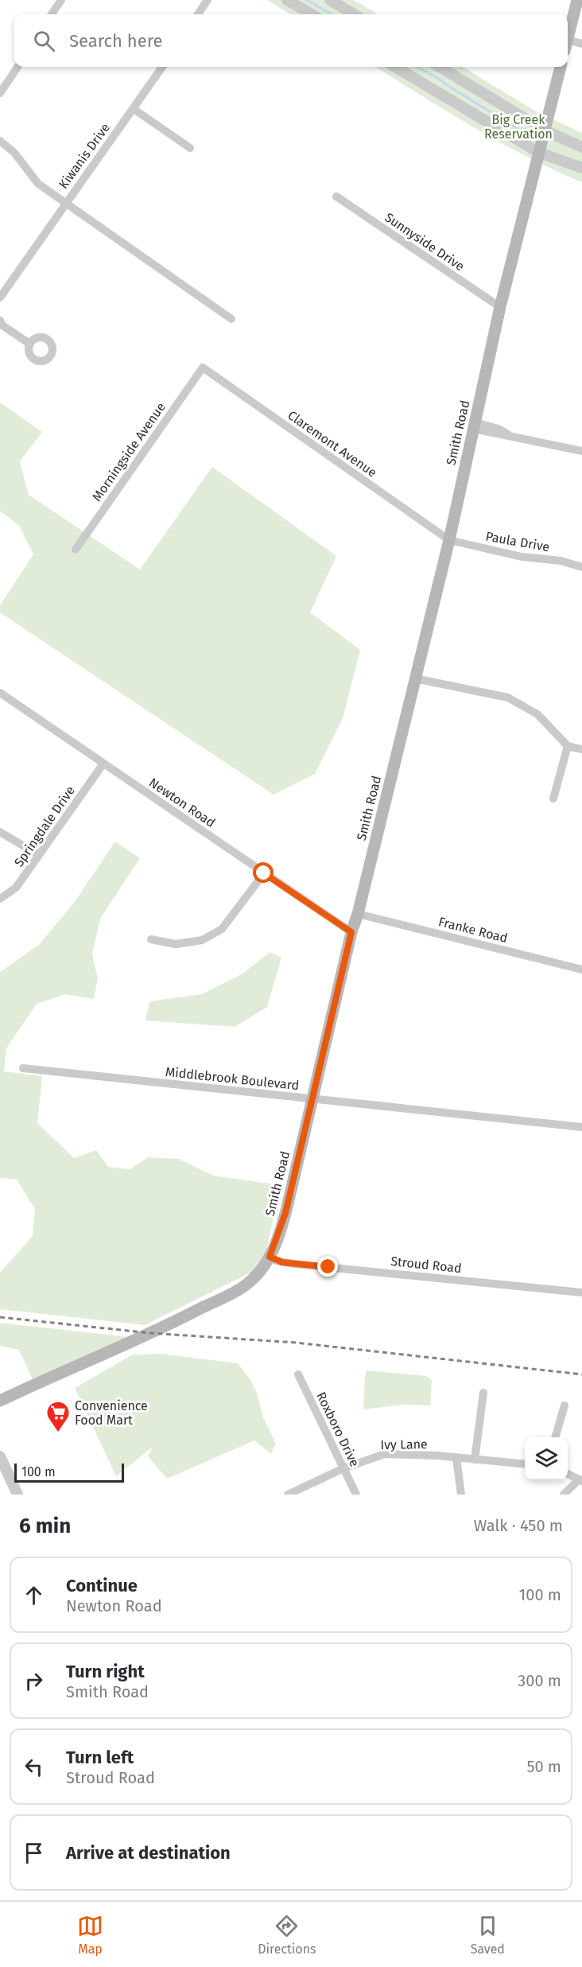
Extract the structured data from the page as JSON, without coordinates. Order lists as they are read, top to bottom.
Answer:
{
  "streets": {
    "main road": ["Smith Road"],
    "street": [
      "Kiwanis Drive",
      "Sunnyside Drive",
      "Claremont Avenue",
      "Morningside Avenue",
      "Paula Drive",
      "Newton Road",
      "Springdale Drive",
      "Franke Road",
      "Middlebrook Boulevard",
      "Stroud Road",
      "Roxboro Drive",
      "Ivy Lane"
    ]
  },
  "crossings": [
    ["Sunnyside Drive", "Smith Road"],
    ["Smith Road", "Claremont Avenue"],
    ["Smith Road", "Paula Drive"],
    ["Smith Road", "Newton Road"],
    ["Smith Road", "Franke Road"],
    ["Smith Road", "Middlebrook Boulevard"],
    ["Smith Road", "Stroud Road"],
    ["Claremont Avenue", "Morningside Avenue"],
    ["Claremont Avenue", "Paula Drive"],
    ["Newton Road", "Springdale Drive"],
    ["Roxboro Drive", "Ivy Lane"]
  ],
  "parks": ["Big Creek Reservation"],
  "places": {
    "supermarket": ["Convenience Food Mart"]
  },
  "scale_bar": "100 m",
  "page": {
    "search": "Search here",
    "scale": "100 m",
    "heading": ["6 min", "Walk · 450 m"],
    "list": [
      ["Continue", "Newton Road", "100 m"],
      ["Turn right", "Smith Road", "300 m"],
      ["Turn left", "Stroud Road", "50 m"],
      "Arrive at destination"
    ],
    "nav": ["Map", "Directions", "Saved"]
  }
}
